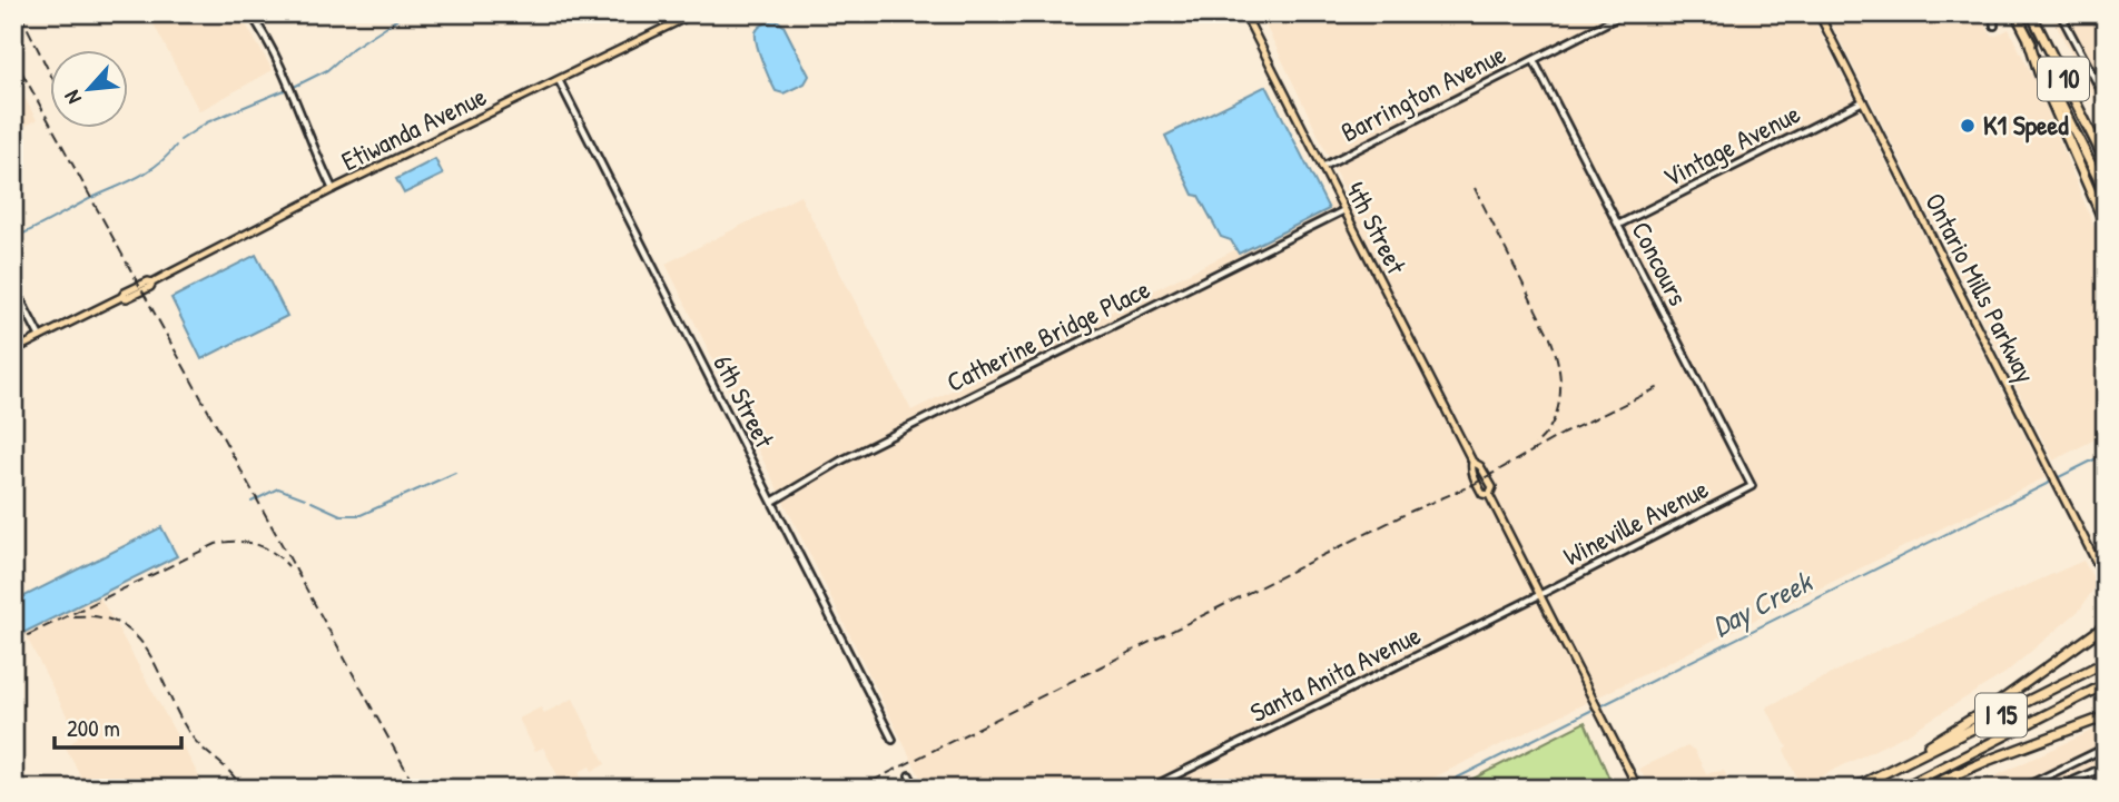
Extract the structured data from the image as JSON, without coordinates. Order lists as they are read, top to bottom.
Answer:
{
  "streets": {
    "highway": ["I 10", "I 15"],
    "main road": ["Etiwanda Avenue", "4th Street", "Ontario Mills Parkway"],
    "street": [
      "Barrington Avenue",
      "Vintage Avenue",
      "Concours",
      "Catherine Bridge Place",
      "6th Street",
      "Wineville Avenue",
      "Santa Anita Avenue"
    ]
  },
  "crossings": [
    ["Barrington Avenue", "4th Street"],
    ["Barrington Avenue", "Concours"],
    ["Etiwanda Avenue", "6th Street"],
    ["Vintage Avenue", "Concours"],
    ["Vintage Avenue", "Ontario Mills Parkway"],
    ["4th Street", "Catherine Bridge Place"],
    ["4th Street", "Wineville Avenue"],
    ["4th Street", "Santa Anita Avenue"],
    ["Concours", "Wineville Avenue"],
    ["Catherine Bridge Place", "6th Street"],
    ["Wineville Avenue", "Santa Anita Avenue"]
  ],
  "water": ["Day Creek"],
  "places": ["K1 Speed"],
  "scale_bar": "200 m",
  "north": "bottom left"
}
